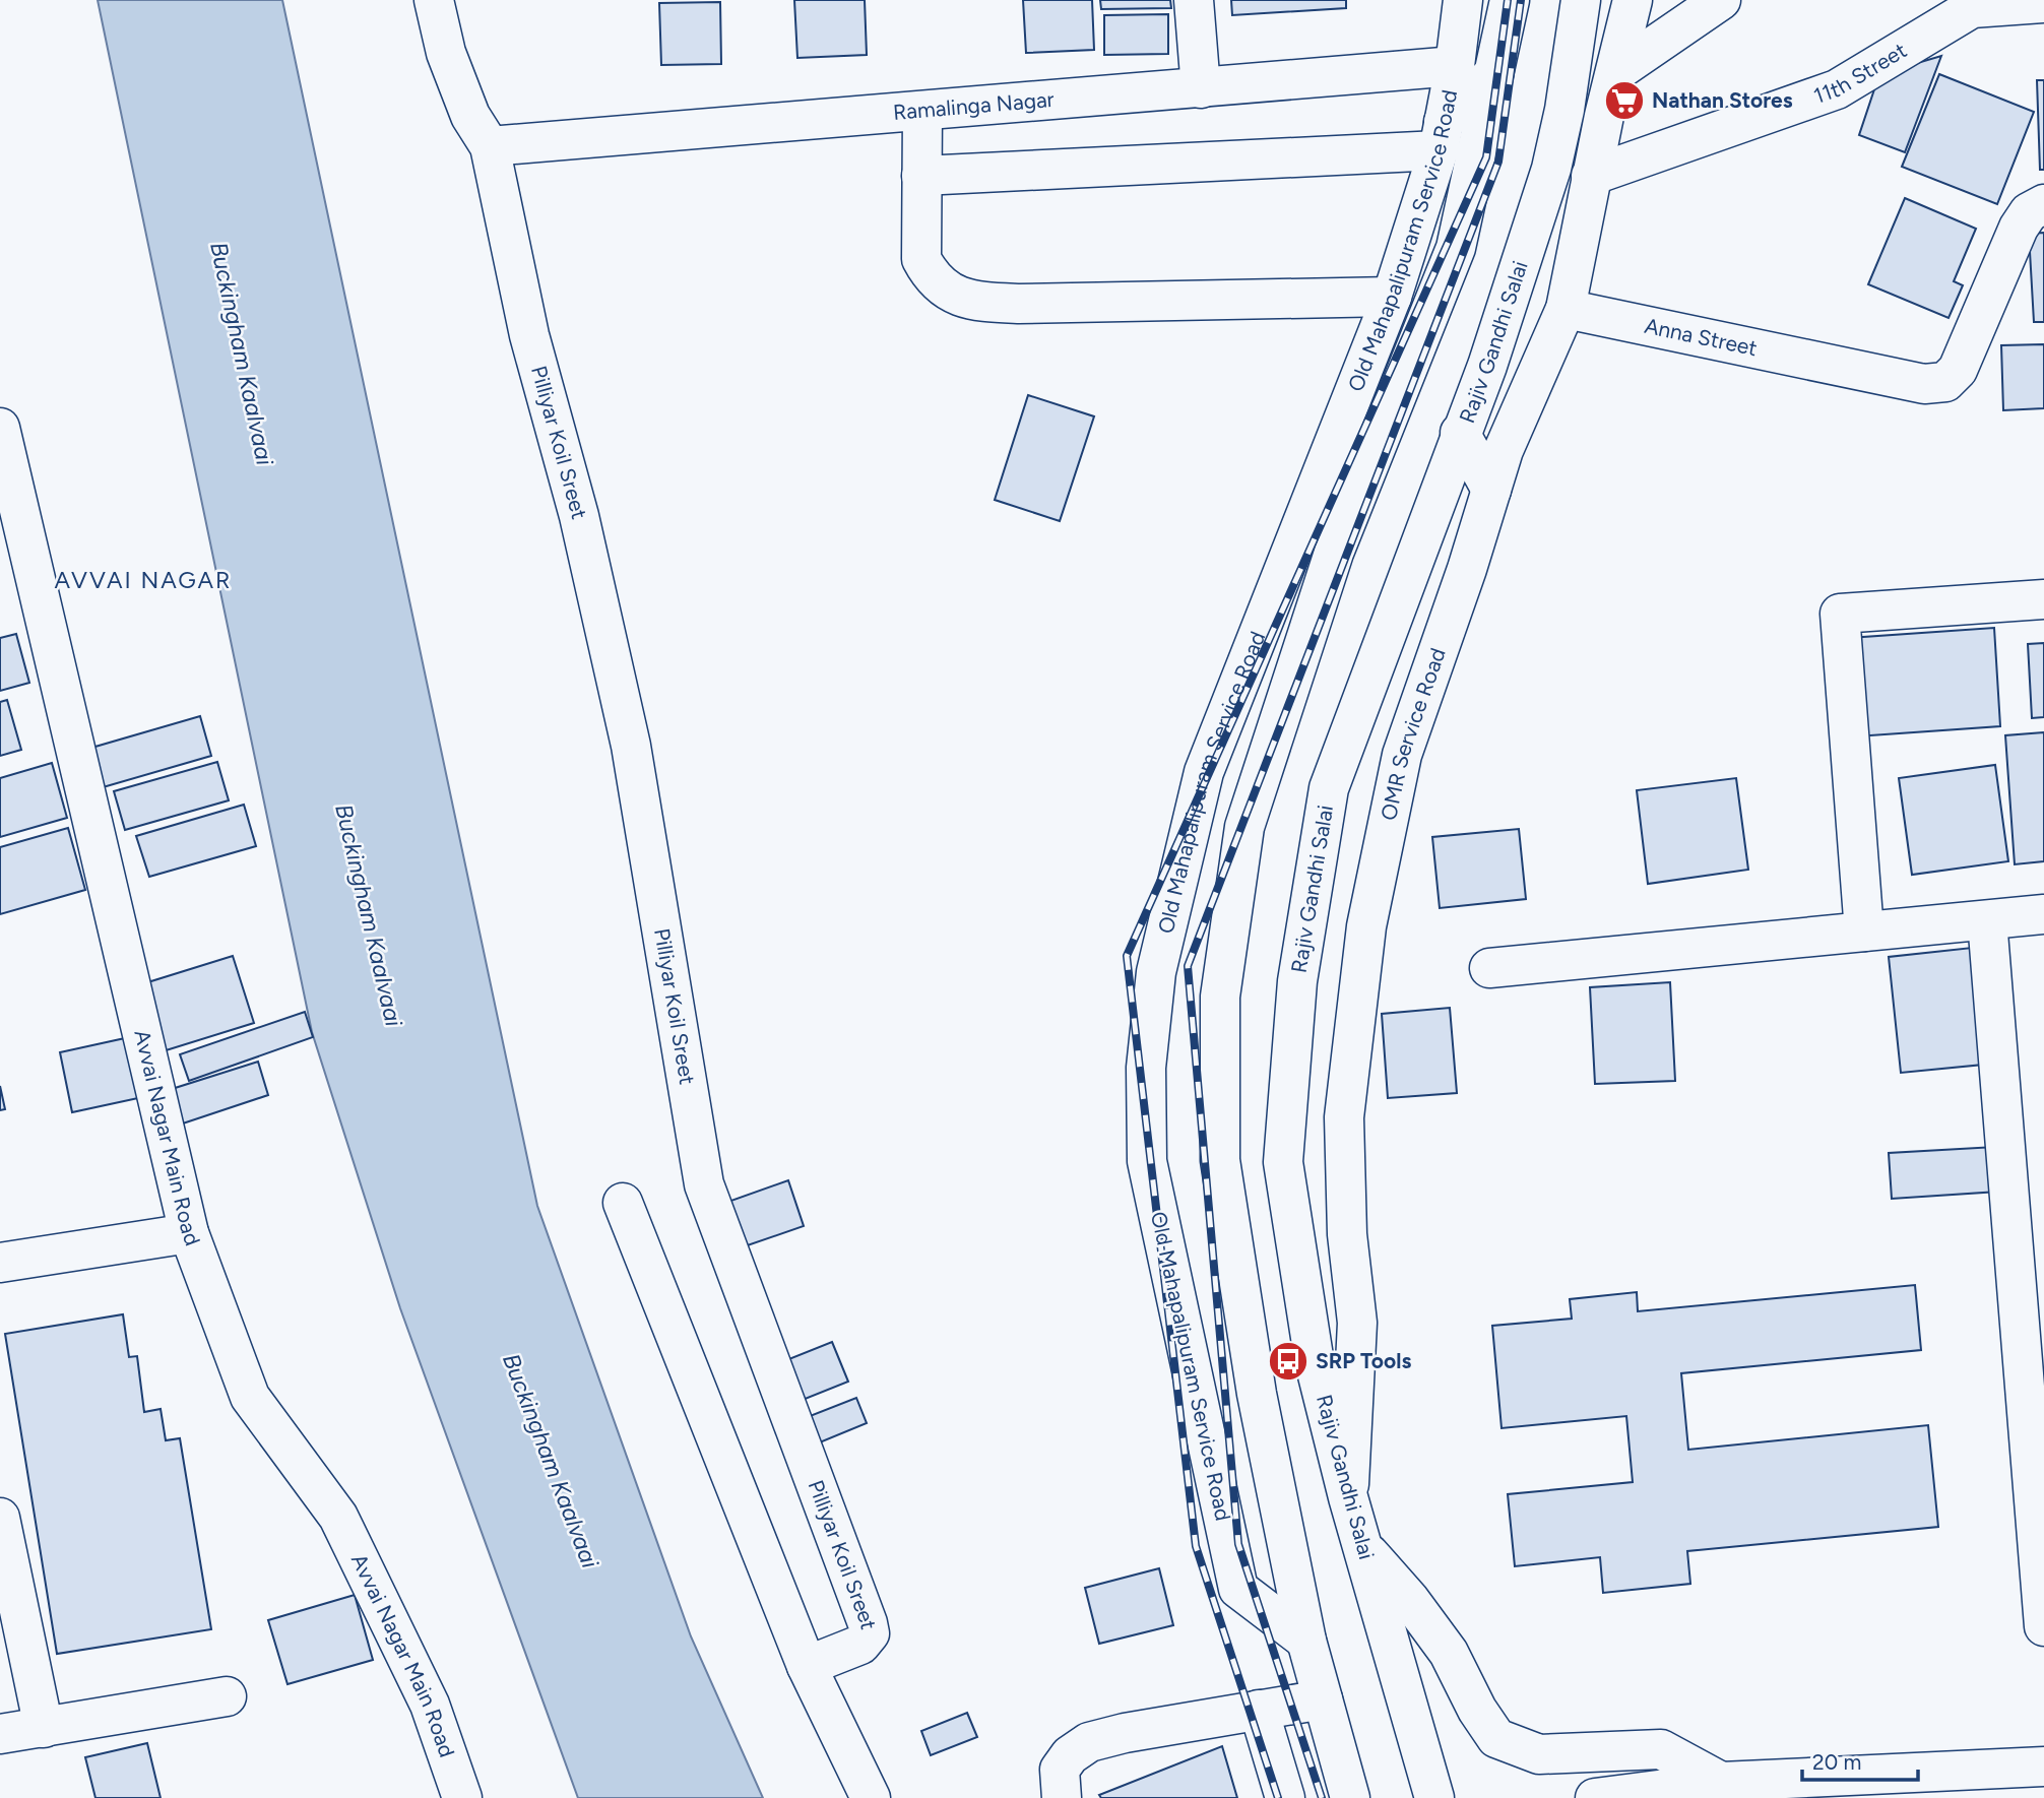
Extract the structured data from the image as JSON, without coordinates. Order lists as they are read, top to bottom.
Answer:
{
  "streets": {
    "street": [
      "11th Street",
      "Ramalinga Nagar",
      "Old Mahapalipuram Service Road",
      "Anna Street",
      "Rajiv Gandhi Salai",
      "Pilliyar Koil Sreet",
      "OMR Service Road",
      "Avvai Nagar Main Road"
    ]
  },
  "crossings": [
    ["11th Street", "OMR Service Road"],
    ["Ramalinga Nagar", "Old Mahapalipuram Service Road"],
    ["Ramalinga Nagar", "Pilliyar Koil Sreet"],
    ["Anna Street", "OMR Service Road"],
    ["Rajiv Gandhi Salai", "OMR Service Road"]
  ],
  "districts": ["AVVAI NAGAR"],
  "water": ["Buckingham Kaalvaai"],
  "places": {
    "supermarket": ["Nathan Stores"],
    "bus stop": ["SRP Tools"]
  },
  "scale_bar": "20 m"
}
